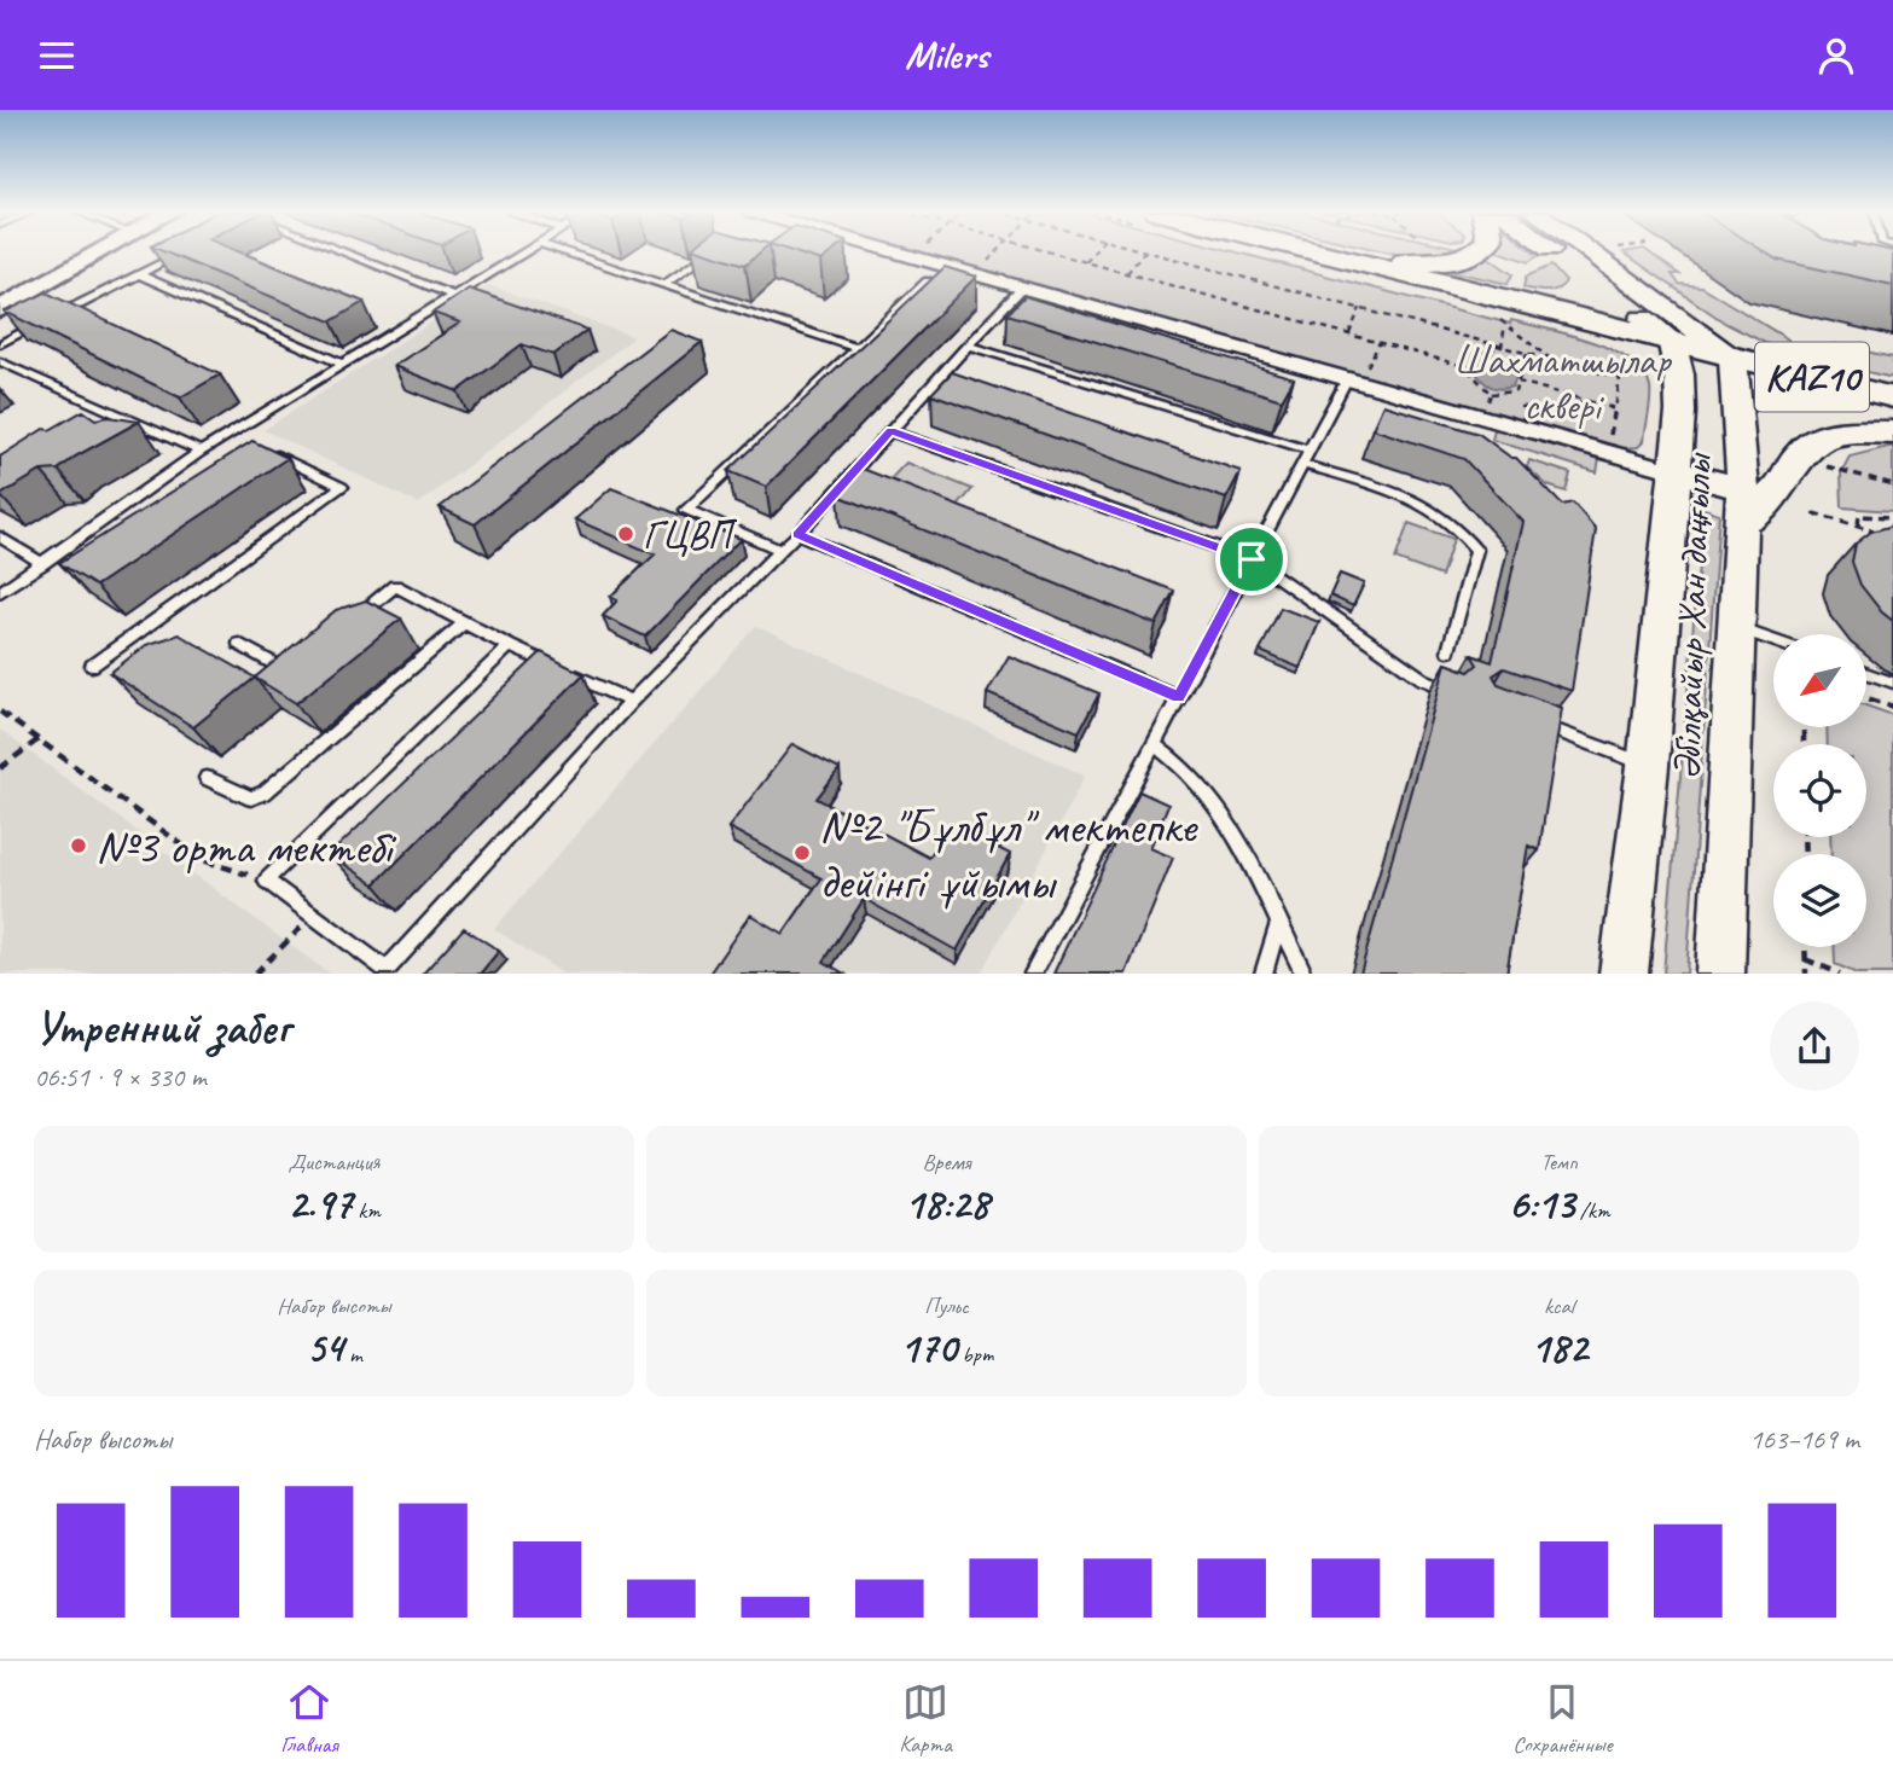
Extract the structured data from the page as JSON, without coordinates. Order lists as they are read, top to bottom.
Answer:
{
  "streets": {
    "main road": ["KAZ10", "Әбілқайыр Хан даңғылы"]
  },
  "crossings": [
    ["KAZ10", "Әбілқайыр Хан даңғылы"]
  ],
  "parks": ["Шахматшылар сквері"],
  "places": ["ГЦВП", "№3 орта мектебі", "№2 \"Бұлбұл\" мектепке дейінгі ұйымы"],
  "north": "bottom left",
  "page": {
    "header": "Milers",
    "heading": ["Утренний забег", "06:51 · 9 × 330 m"],
    "stats": [
      ["Дистанция", "2.97 km"],
      ["Время", "18:28"],
      ["Темп", "6:13 /km"],
      ["Набор высоты", "54 m"],
      ["Пульс", "170 bpm"],
      ["kcal", "182"]
    ],
    "chart": ["Набор высоты", "163–169 m"],
    "tabs": ["Главная", "Карта", "Сохранённые"]
  }
}
